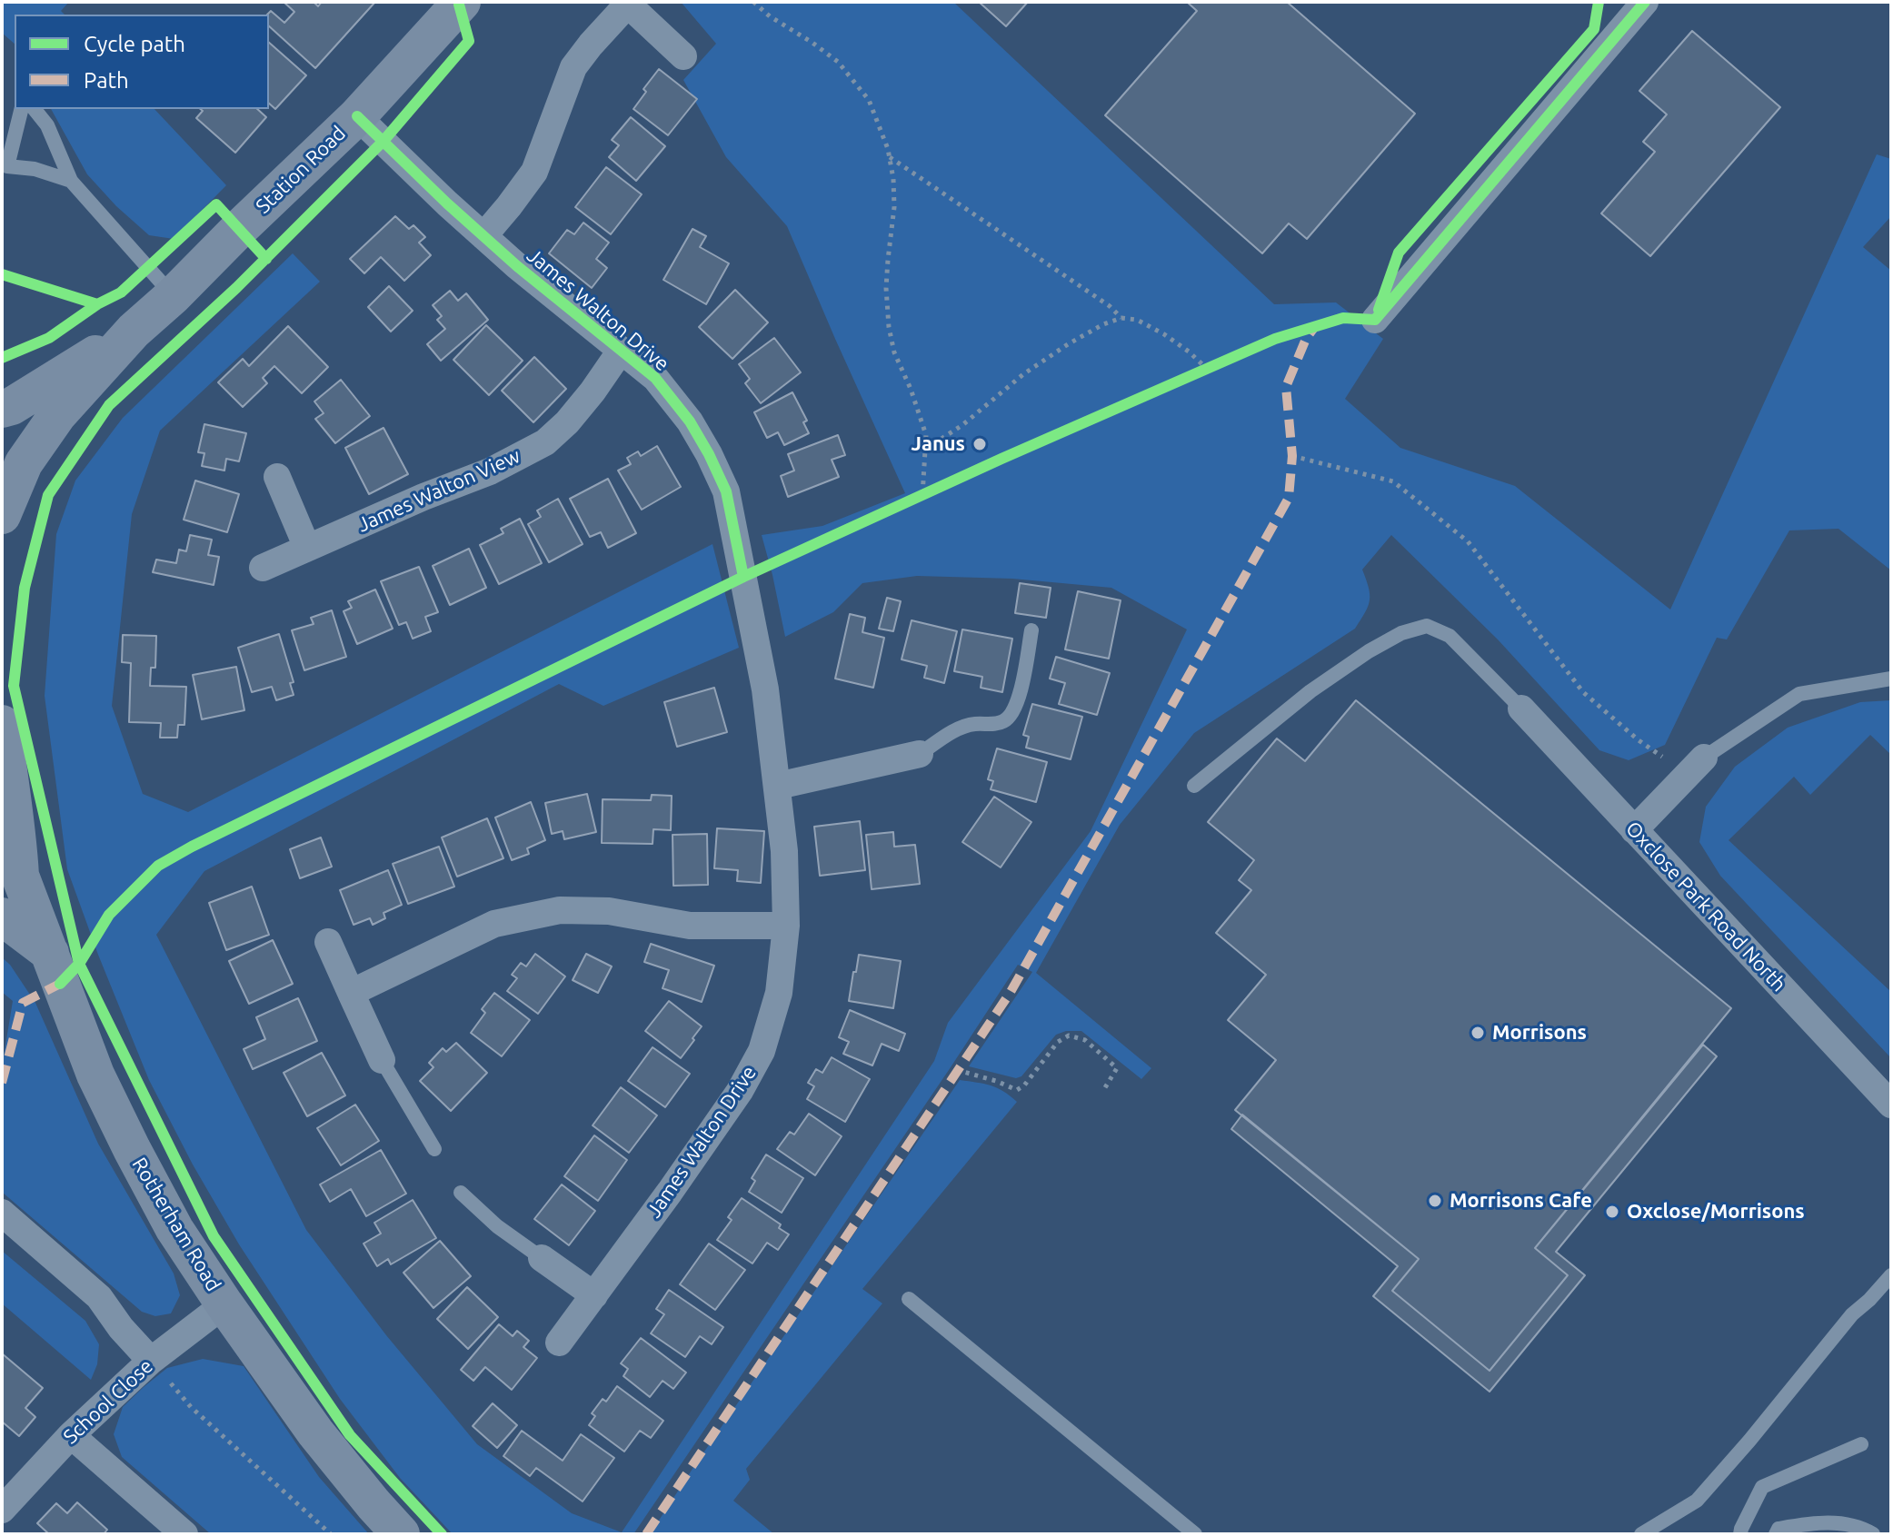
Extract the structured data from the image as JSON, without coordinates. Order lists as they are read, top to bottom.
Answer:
{
  "streets": {
    "main road": ["Station Road", "Rotherham Road"],
    "street": [
      "James Walton Drive",
      "James Walton View",
      "Oxclose Park Road North",
      "School Close"
    ]
  },
  "crossings": [
    ["Station Road", "James Walton Drive"],
    ["James Walton Drive", "James Walton View"],
    ["Rotherham Road", "School Close"]
  ],
  "places": [
    "Janus",
    "Morrisons",
    "Morrisons Cafe",
    "Oxclose/Morrisons"
  ],
  "legend": ["Cycle path", "Path"]
}
